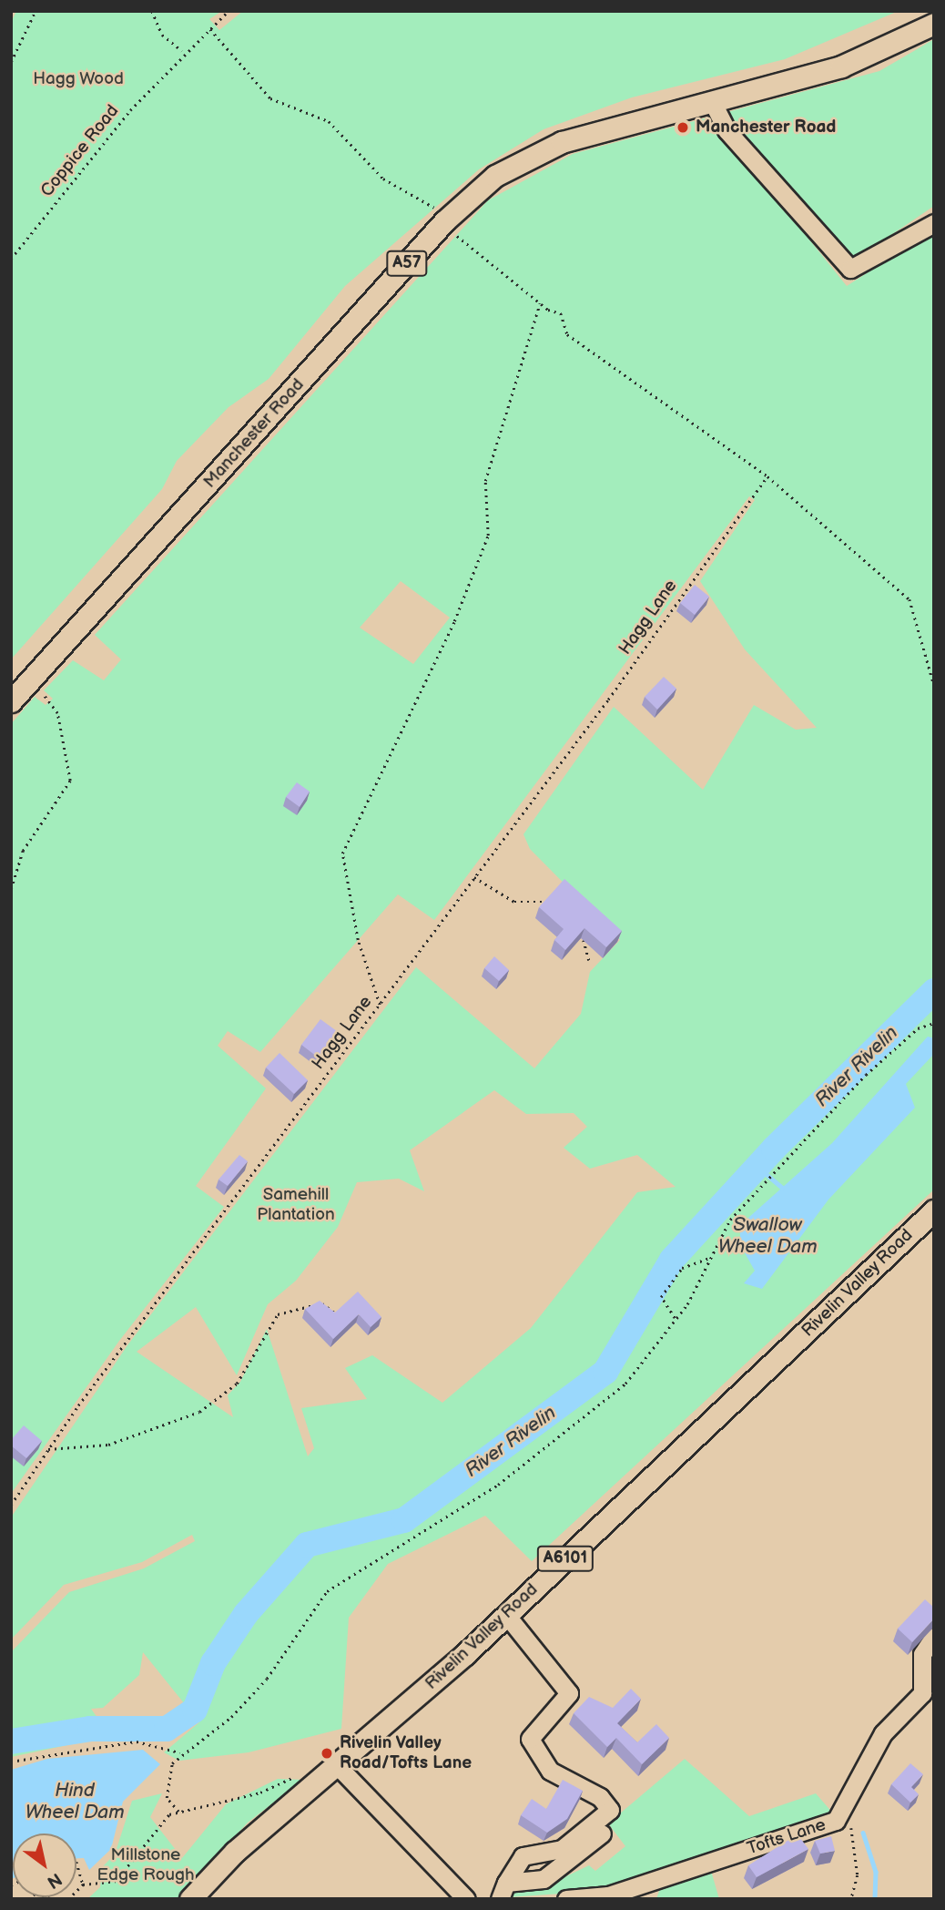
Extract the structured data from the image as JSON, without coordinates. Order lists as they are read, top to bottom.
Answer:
{
  "streets": {
    "main road": [
      "A57",
      "Manchester Road",
      "Rivelin Valley Road",
      "A6101"
    ],
    "street": ["Tofts Lane"],
    "path": ["Coppice Road", "Hagg Lane"]
  },
  "water": ["River Rivelin", "Swallow Wheel Dam", "Hind Wheel Dam"],
  "parks": ["Hagg Wood", "Samehill Plantation", "Millstone Edge Rough"],
  "places": ["Manchester Road", "Rivelin Valley Road/Tofts Lane"],
  "north": "bottom right"
}
